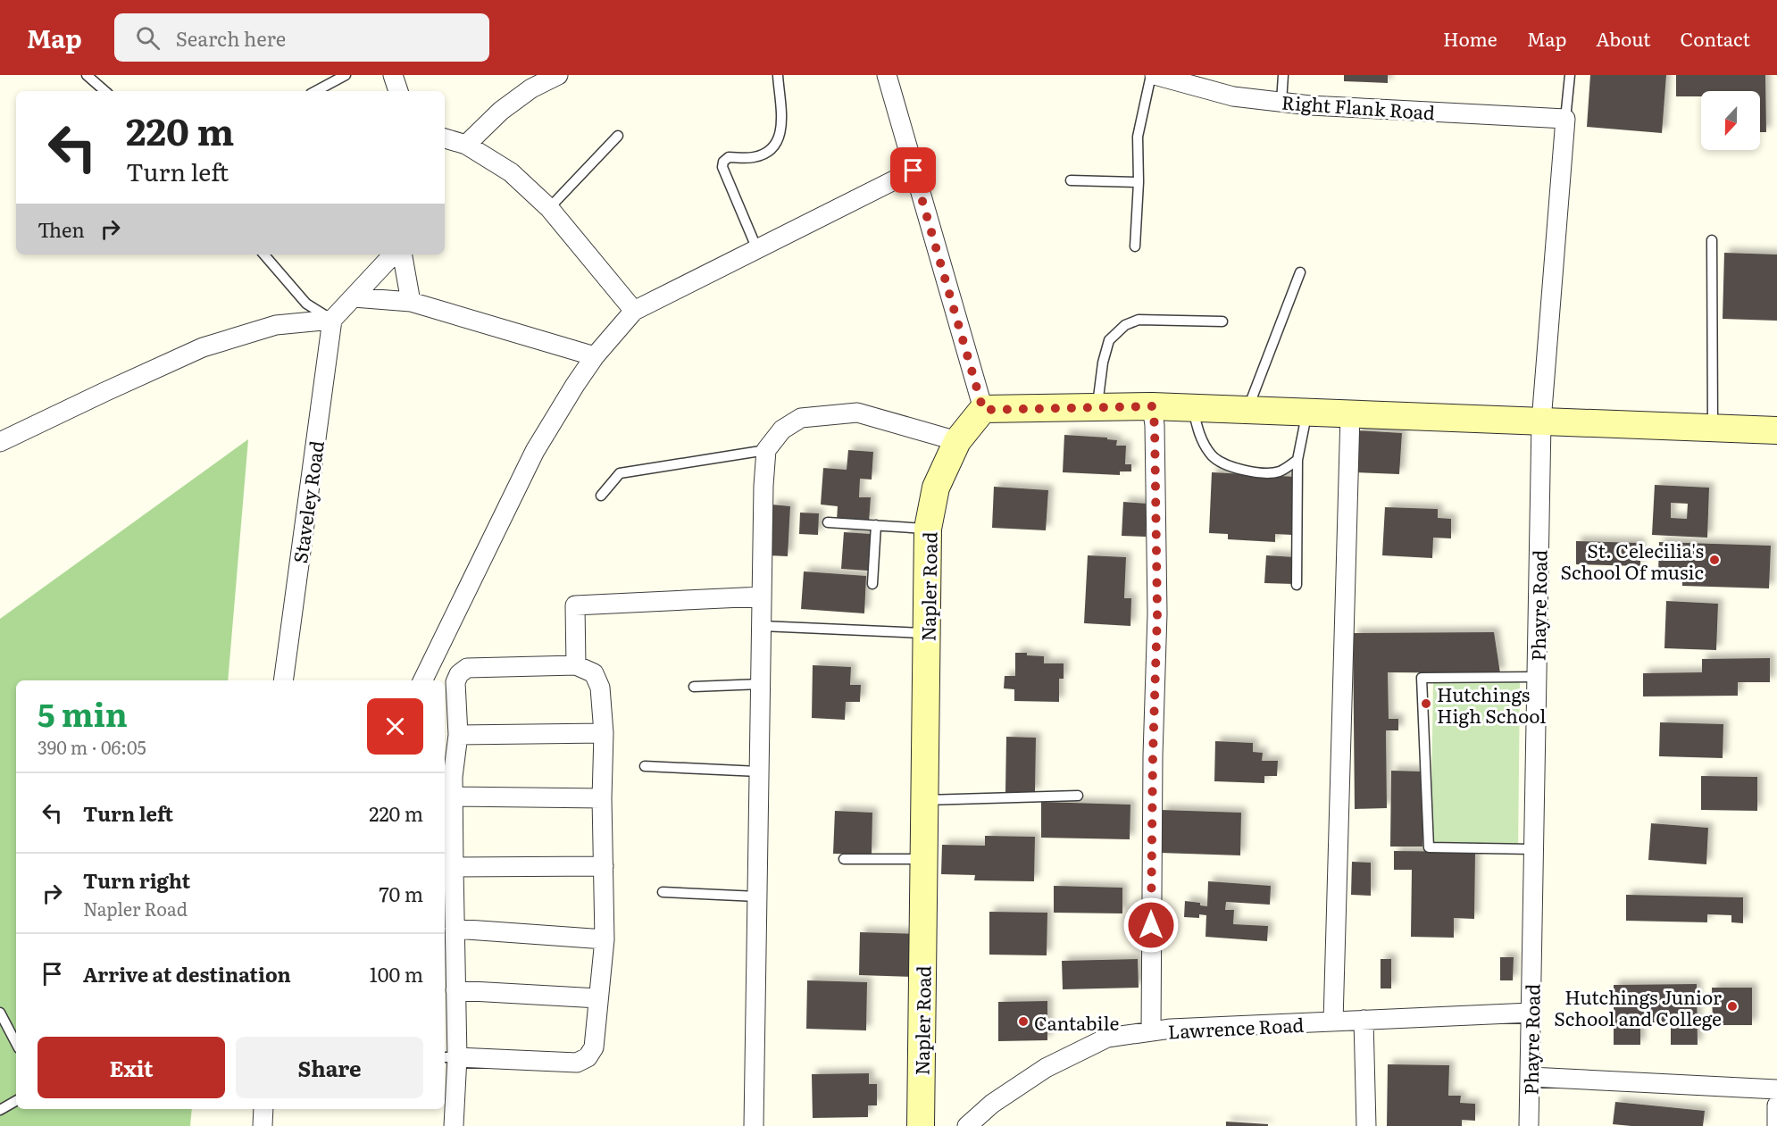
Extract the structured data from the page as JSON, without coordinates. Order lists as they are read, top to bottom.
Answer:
{
  "streets": {
    "street": [
      "Right Flank Road",
      "Staveley Road",
      "Napler Road",
      "Phayre Road",
      "Lawrence Road"
    ]
  },
  "crossings": [
    ["Right Flank Road", "Phayre Road"],
    ["Phayre Road", "Lawrence Road"]
  ],
  "places": [
    "St. Celecilia's School Of music",
    "Hutchings High School",
    "Hutchings Junior School and College",
    "Cantabile"
  ],
  "north": "bottom",
  "page": {
    "header": "Map",
    "search": "Search here",
    "nav": [
      "Home",
      "Map",
      "About",
      "Contact"
    ],
    "turn": ["220 m", "Turn left"],
    "then": "Then",
    "heading": ["5 min", "390 m · 06:05"],
    "list": [
      {
        "name": "Turn left",
        "value": "220 m"
      },
      {
        "name": "Turn right",
        "note": "Napler Road",
        "value": "70 m"
      },
      {
        "name": "Arrive at destination",
        "value": "100 m"
      }
    ],
    "buttons": ["Exit", "Share"]
  }
}
